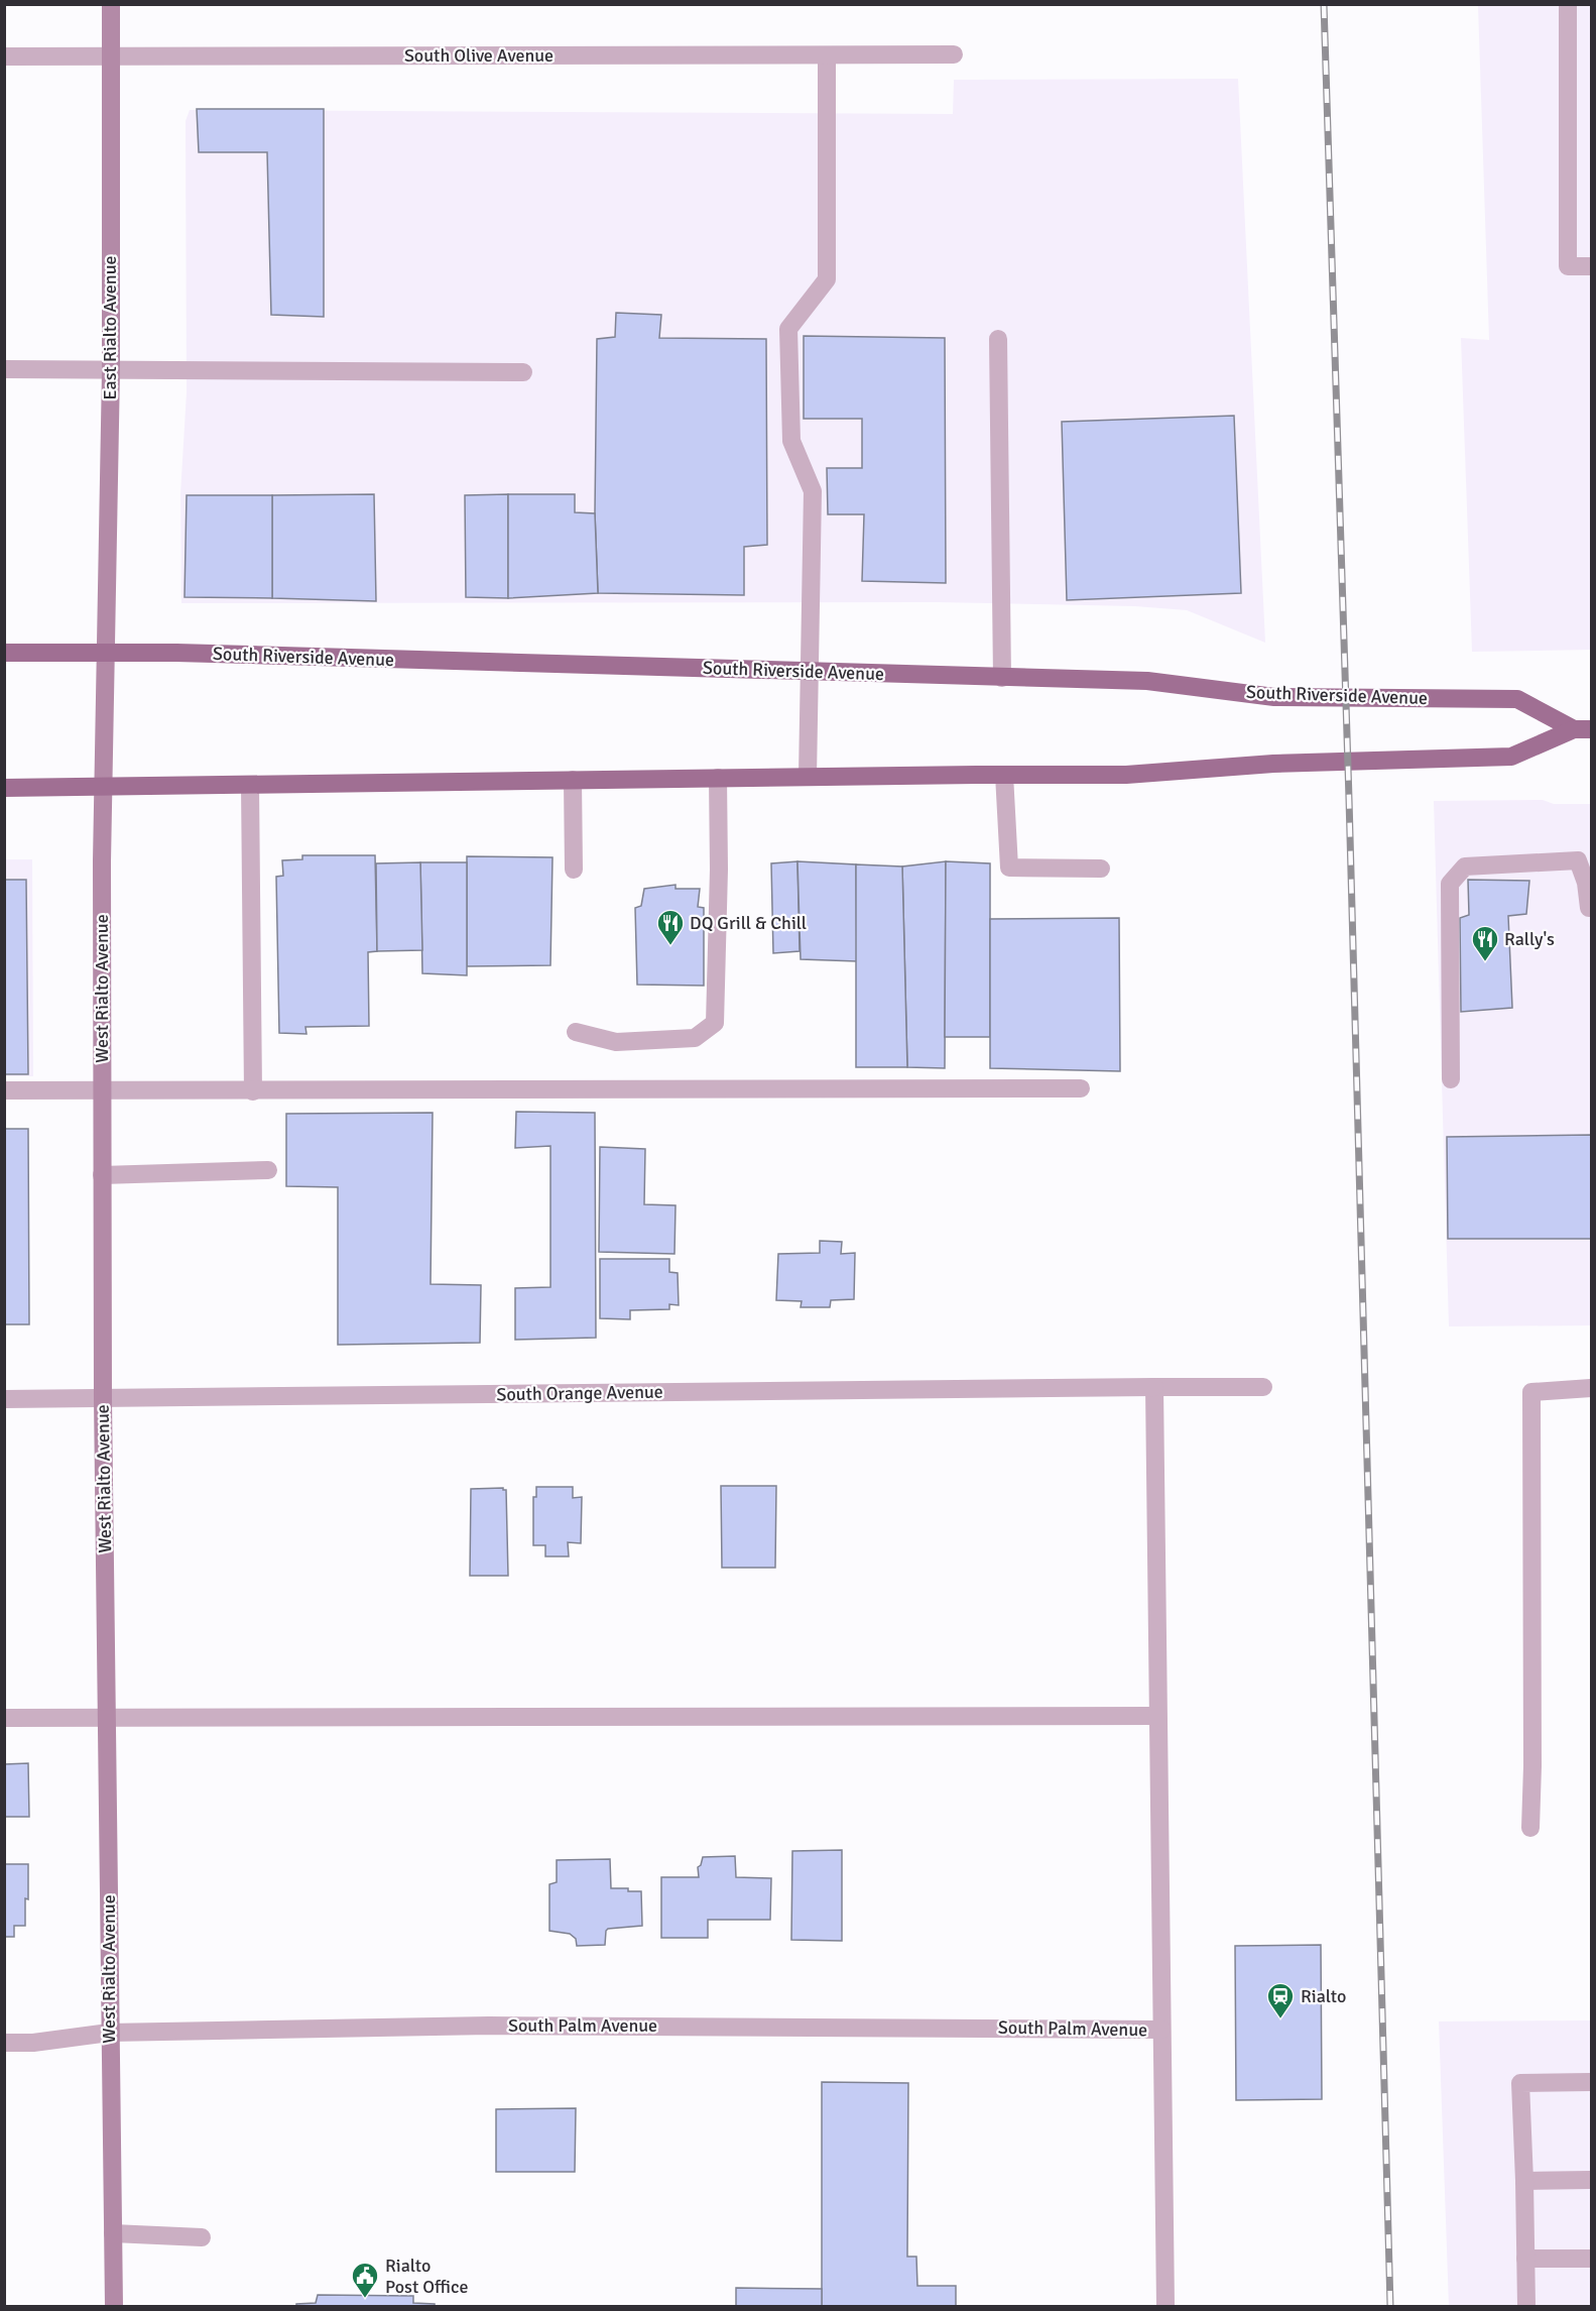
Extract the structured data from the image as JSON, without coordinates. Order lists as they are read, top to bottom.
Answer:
{
  "streets": {
    "main road": ["South Riverside Avenue"],
    "street": [
      "South Olive Avenue",
      "East Rialto Avenue",
      "West Rialto Avenue",
      "South Orange Avenue",
      "South Palm Avenue"
    ]
  },
  "crossings": [
    ["South Olive Avenue", "East Rialto Avenue"],
    ["East Rialto Avenue", "South Riverside Avenue"],
    ["East Rialto Avenue", "West Rialto Avenue"],
    ["South Riverside Avenue", "West Rialto Avenue"],
    ["West Rialto Avenue", "South Orange Avenue"],
    ["West Rialto Avenue", "South Palm Avenue"]
  ],
  "places": {
    "restaurant": ["DQ Grill & Chill", "Rally's"],
    "station": ["Rialto"],
    "public building": ["Rialto Post Office"]
  }
}
